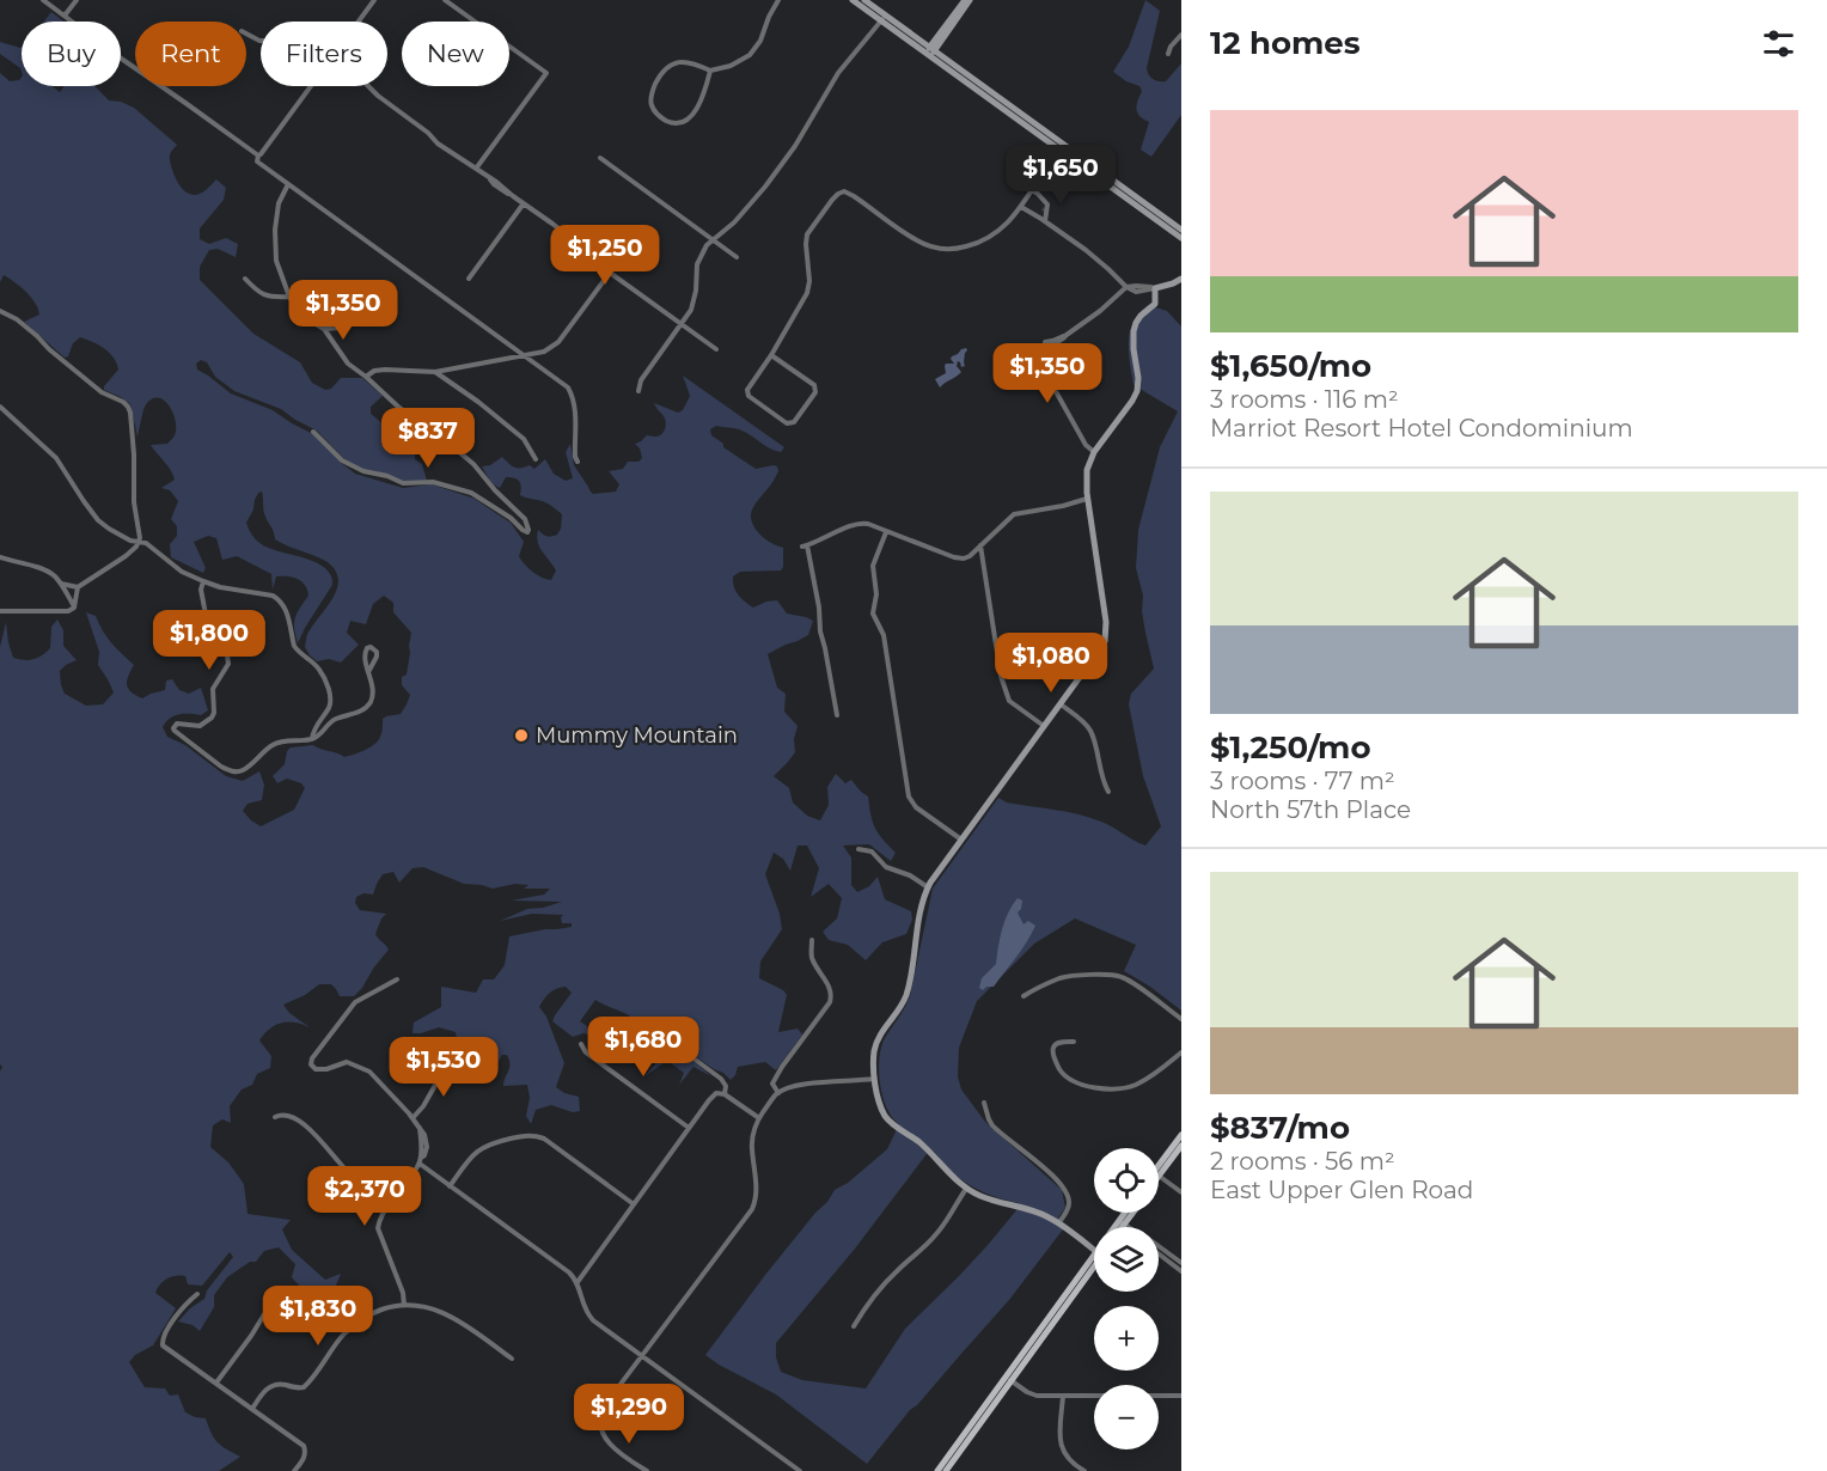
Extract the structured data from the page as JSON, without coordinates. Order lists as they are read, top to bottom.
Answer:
{
  "places": ["Mummy Mountain"],
  "page": {
    "heading": "12 homes",
    "chip": [
      "Buy",
      "Rent",
      "Filters",
      "New"
    ],
    "list": [
      {
        "name": "$1,650/mo",
        "note": "3 rooms · 116 m² · Marriot Resort Hotel Condominium"
      },
      {
        "name": "$1,250/mo",
        "note": "3 rooms · 77 m² · North 57th Place"
      },
      {
        "name": "$837/mo",
        "note": "2 rooms · 56 m² · East Upper Glen Road"
      }
    ],
    "price": [
      "$1,650",
      "$1,250",
      "$1,350",
      "$1,350",
      "$837",
      "$1,800",
      "$1,080",
      "$1,680",
      "$1,530",
      "$2,370",
      "$1,830",
      "$1,290"
    ],
    "map_buttons": ["+", "−"]
  }
}
